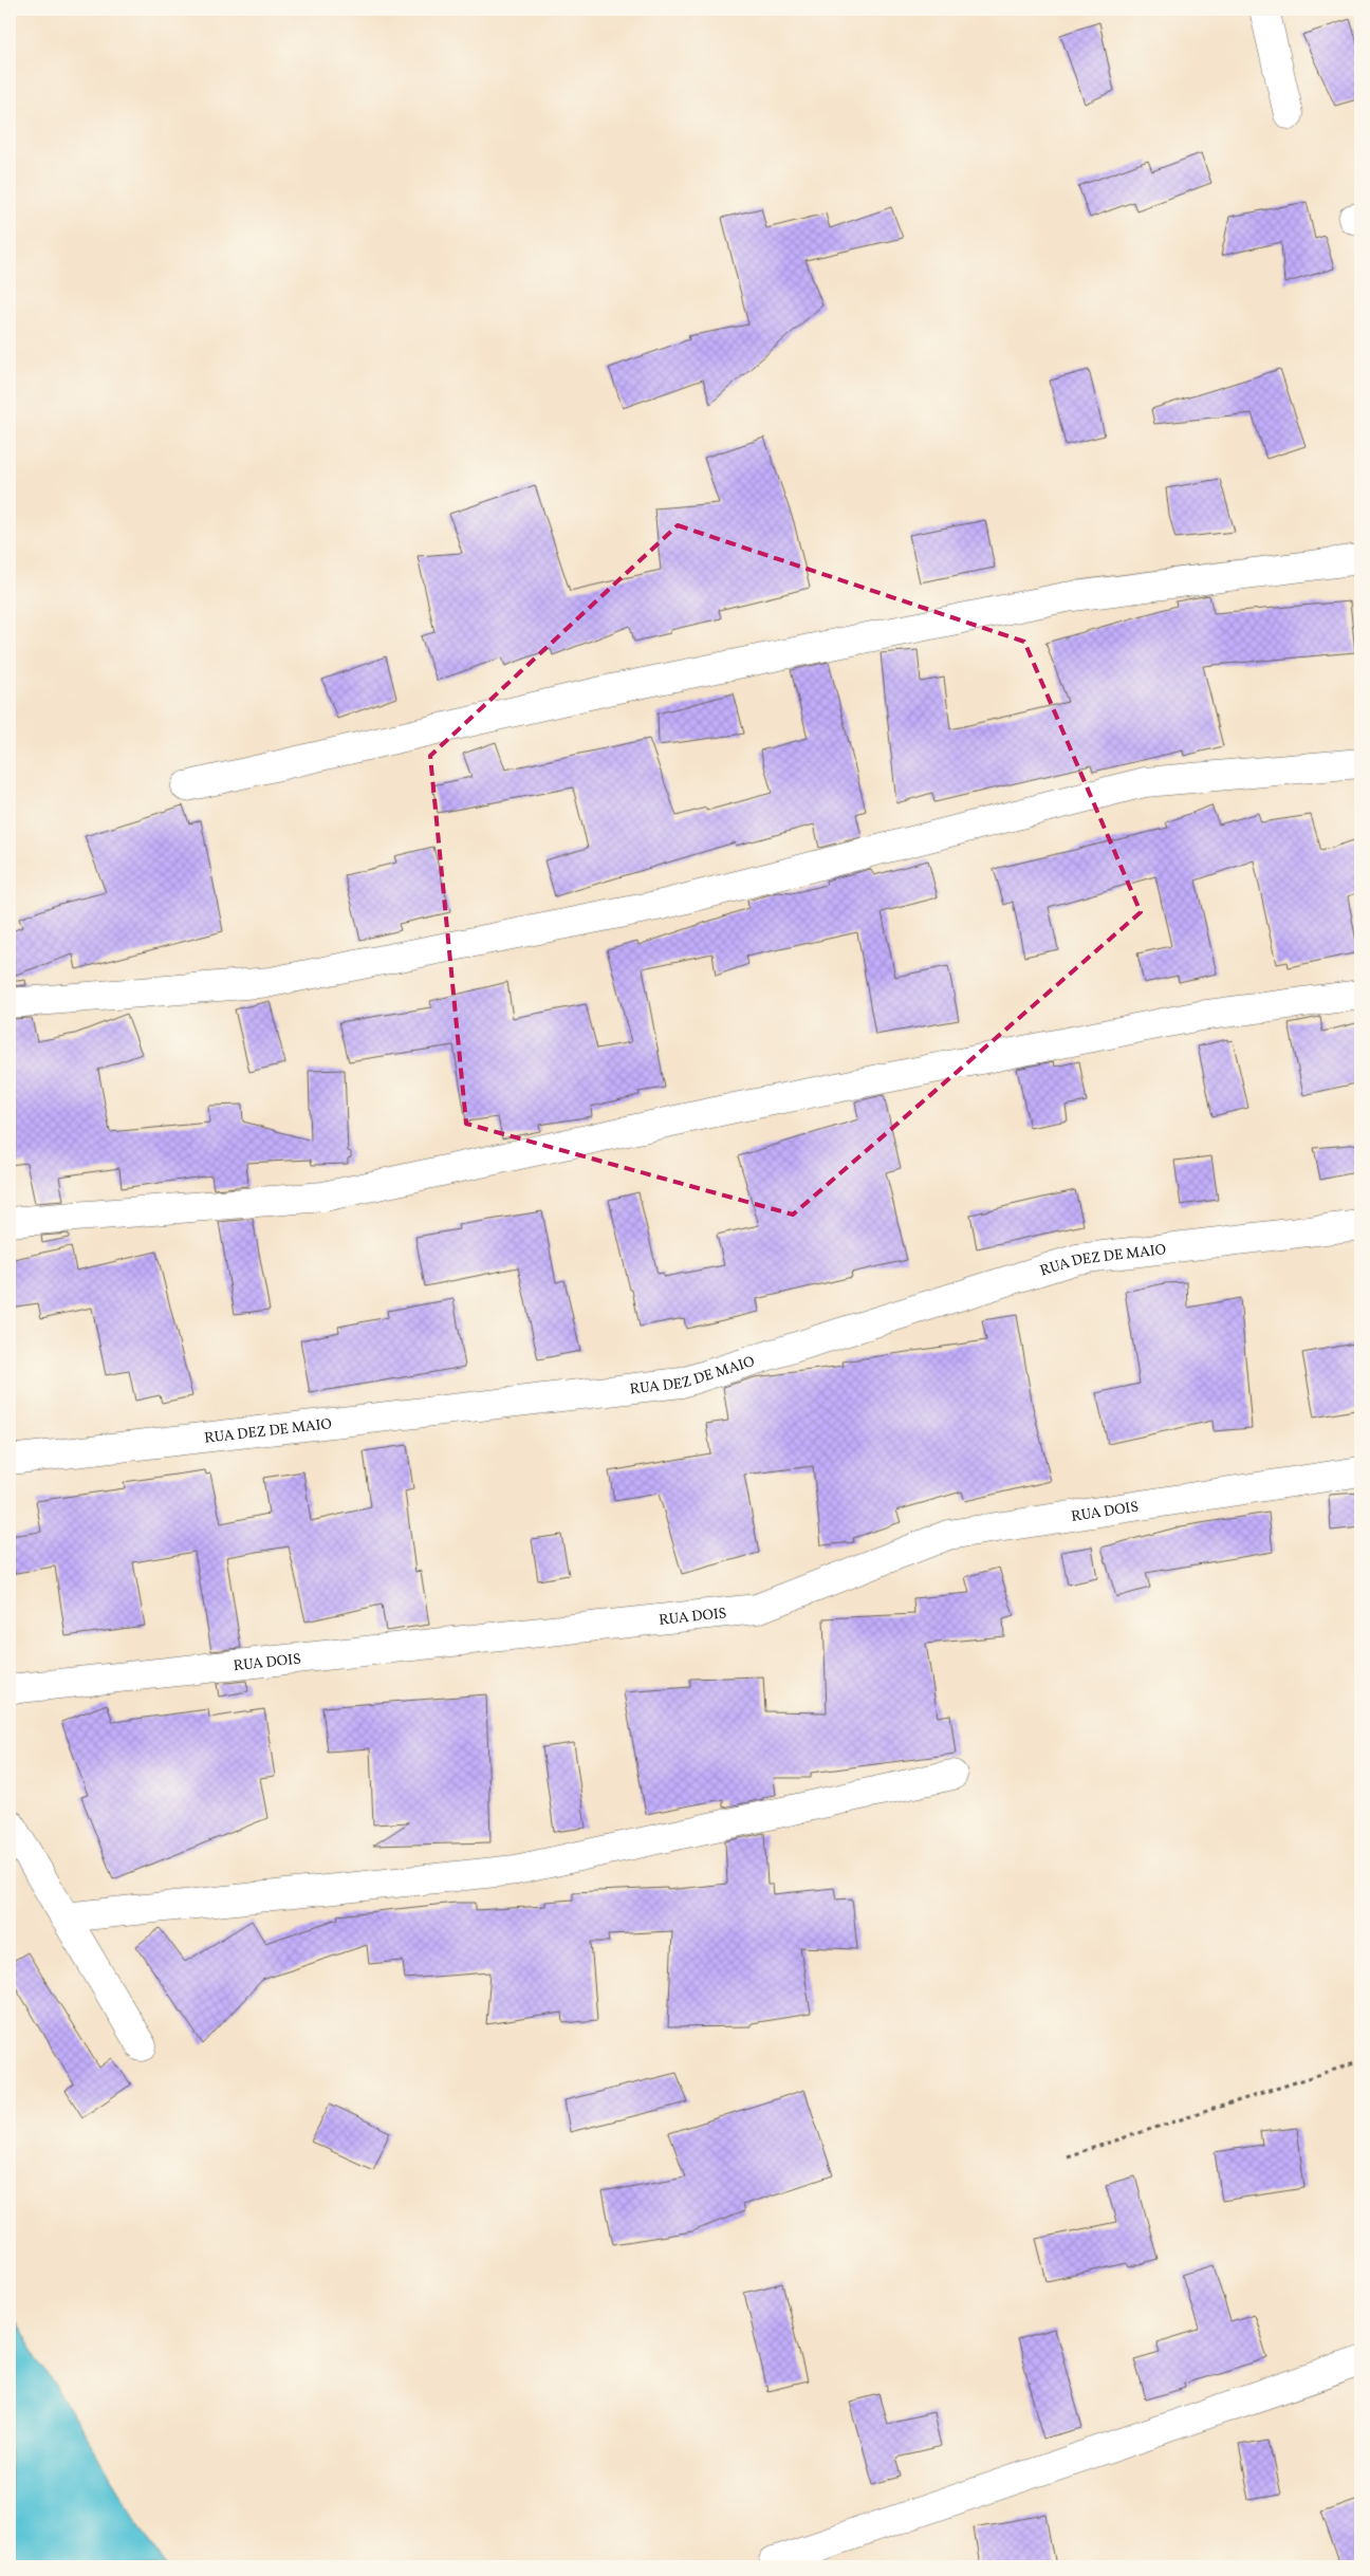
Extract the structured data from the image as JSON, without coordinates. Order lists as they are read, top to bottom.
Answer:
{
  "streets": {
    "street": ["RUA DEZ DE MAIO", "RUA DOIS"]
  }
}
